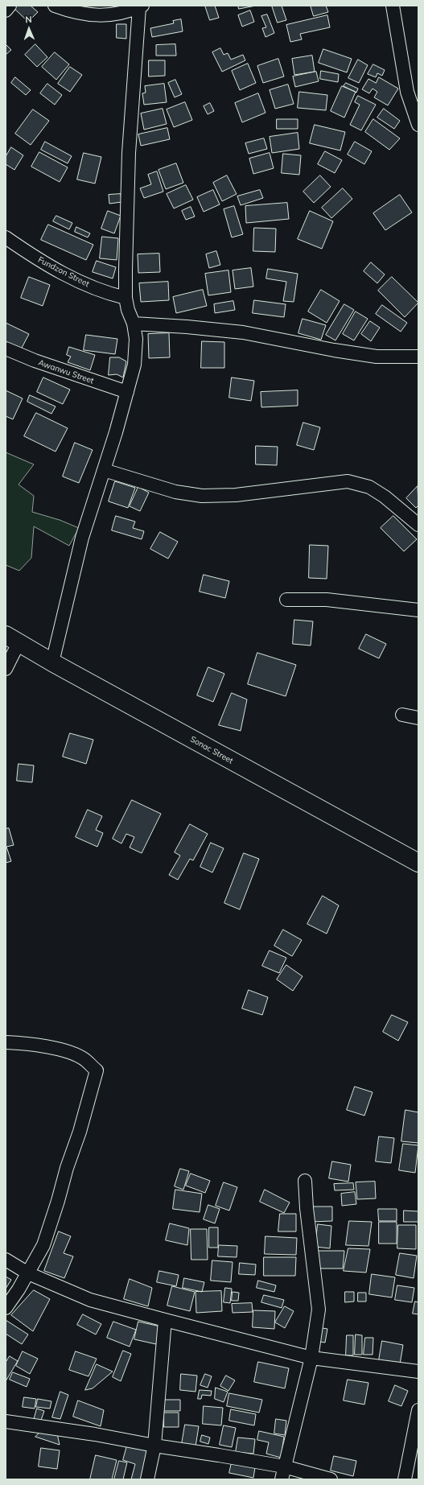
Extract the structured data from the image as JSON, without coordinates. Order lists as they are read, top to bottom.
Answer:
{
  "streets": {
    "highway": ["Sonac Street"],
    "street": ["Fundzon Street", "Awanwu Street"]
  },
  "north": "top"
}
